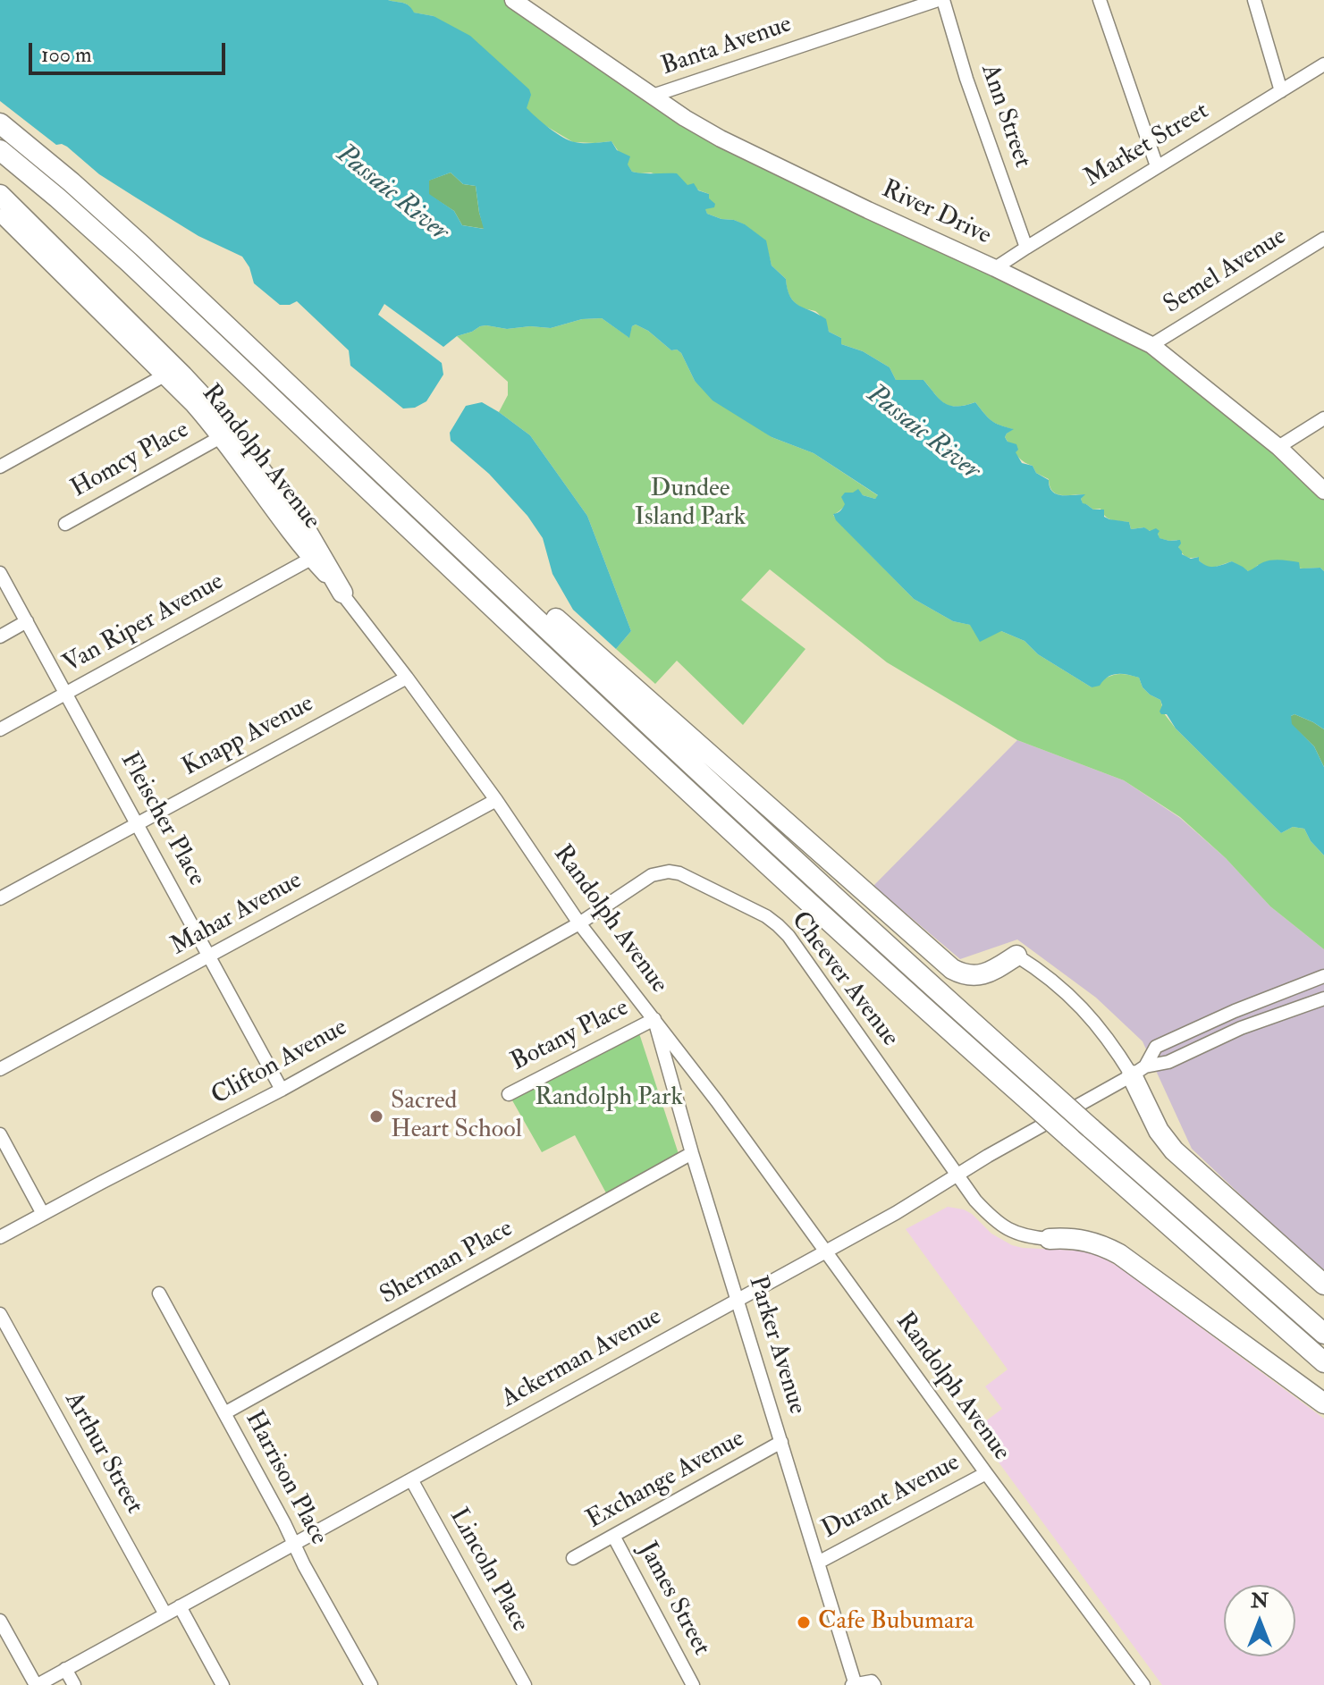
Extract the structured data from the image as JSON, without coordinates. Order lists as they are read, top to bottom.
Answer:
{
  "streets": {
    "main road": ["River Drive"],
    "street": [
      "Banta Avenue",
      "Ann Street",
      "Market Street",
      "Semel Avenue",
      "Randolph Avenue",
      "Homcy Place",
      "Van Riper Avenue",
      "Knapp Avenue",
      "Fleischer Place",
      "Mahar Avenue",
      "Cheever Avenue",
      "Botany Place",
      "Clifton Avenue",
      "Sherman Place",
      "Parker Avenue",
      "Ackerman Avenue",
      "Arthur Street",
      "Harrison Place",
      "Exchange Avenue",
      "Durant Avenue",
      "Lincoln Place",
      "James Street"
    ]
  },
  "crossings": [
    ["Banta Avenue", "Ann Street"],
    ["Banta Avenue", "River Drive"],
    ["Ann Street", "Market Street"],
    ["Market Street", "River Drive"],
    ["River Drive", "Semel Avenue"],
    ["Randolph Avenue", "Homcy Place"],
    ["Randolph Avenue", "Van Riper Avenue"],
    ["Randolph Avenue", "Knapp Avenue"],
    ["Randolph Avenue", "Mahar Avenue"],
    ["Randolph Avenue", "Cheever Avenue"],
    ["Randolph Avenue", "Botany Place"],
    ["Randolph Avenue", "Clifton Avenue"],
    ["Randolph Avenue", "Parker Avenue"],
    ["Randolph Avenue", "Ackerman Avenue"],
    ["Randolph Avenue", "Durant Avenue"],
    ["Van Riper Avenue", "Fleischer Place"],
    ["Knapp Avenue", "Fleischer Place"],
    ["Fleischer Place", "Mahar Avenue"],
    ["Fleischer Place", "Clifton Avenue"],
    ["Cheever Avenue", "Clifton Avenue"],
    ["Cheever Avenue", "Ackerman Avenue"],
    ["Botany Place", "Parker Avenue"],
    ["Sherman Place", "Parker Avenue"],
    ["Sherman Place", "Harrison Place"],
    ["Parker Avenue", "Ackerman Avenue"],
    ["Parker Avenue", "Exchange Avenue"],
    ["Parker Avenue", "Durant Avenue"],
    ["Ackerman Avenue", "Arthur Street"],
    ["Ackerman Avenue", "Harrison Place"],
    ["Ackerman Avenue", "Lincoln Place"],
    ["Exchange Avenue", "James Street"]
  ],
  "water": ["Passaic River"],
  "parks": ["Dundee Island Park", "Randolph Park"],
  "places": ["Sacred Heart School", "Cafe Bubumara"],
  "scale_bar": "100 m",
  "north": "top"
}
